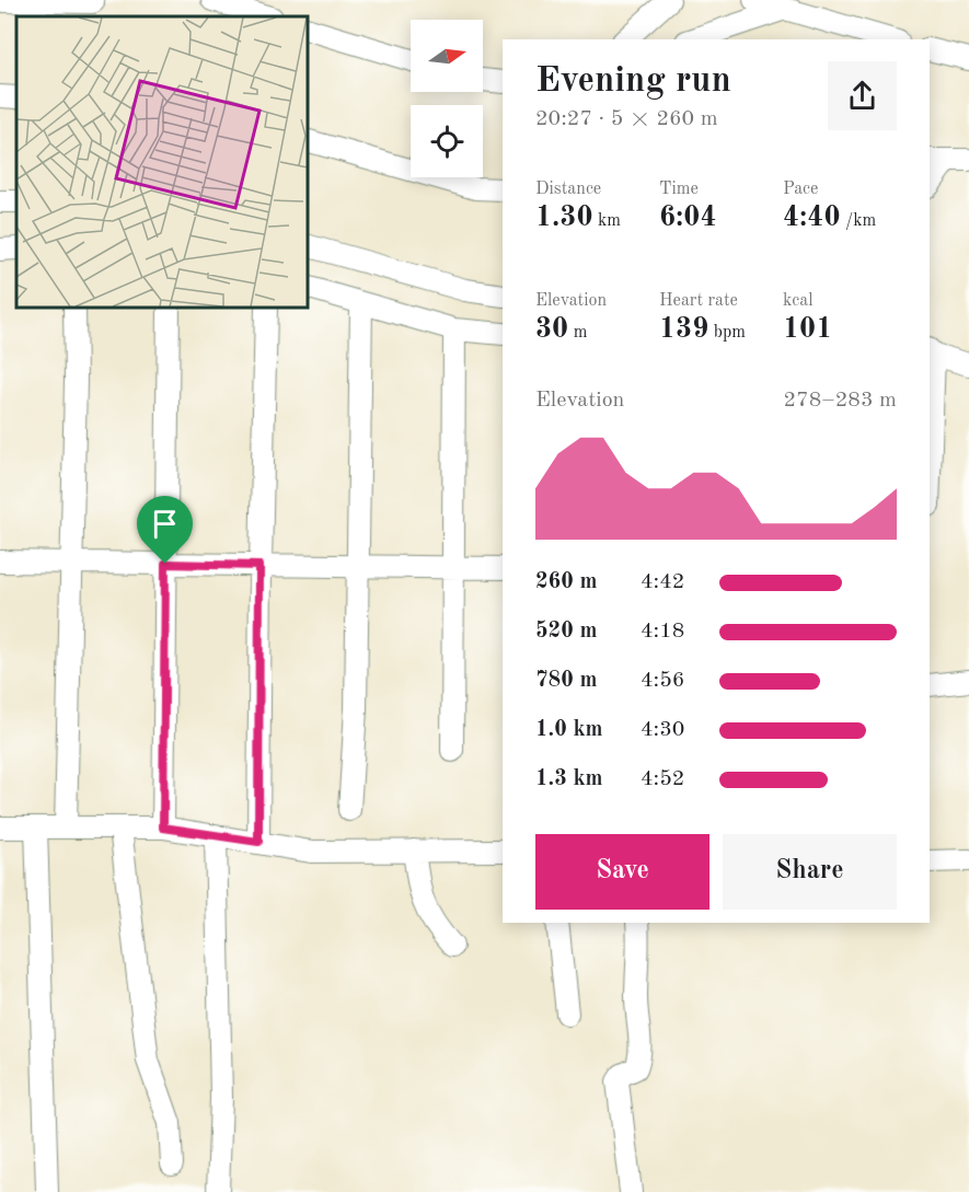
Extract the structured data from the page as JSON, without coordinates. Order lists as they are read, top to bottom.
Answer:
{
  "north": "right",
  "page": {
    "heading": ["Evening run", "20:27 · 5 × 260 m"],
    "stats": [
      ["Distance", "1.30 km"],
      ["Time", "6:04"],
      ["Pace", "4:40 /km"],
      ["Elevation", "30 m"],
      ["Heart rate", "139 bpm"],
      ["kcal", "101"]
    ],
    "chart": ["Elevation", "278–283 m"],
    "list": [
      {
        "name": "260 m",
        "note": "4:42"
      },
      {
        "name": "520 m",
        "note": "4:18"
      },
      {
        "name": "780 m",
        "note": "4:56"
      },
      {
        "name": "1.0 km",
        "note": "4:30"
      },
      {
        "name": "1.3 km",
        "note": "4:52"
      }
    ],
    "buttons": ["Save", "Share"]
  }
}
